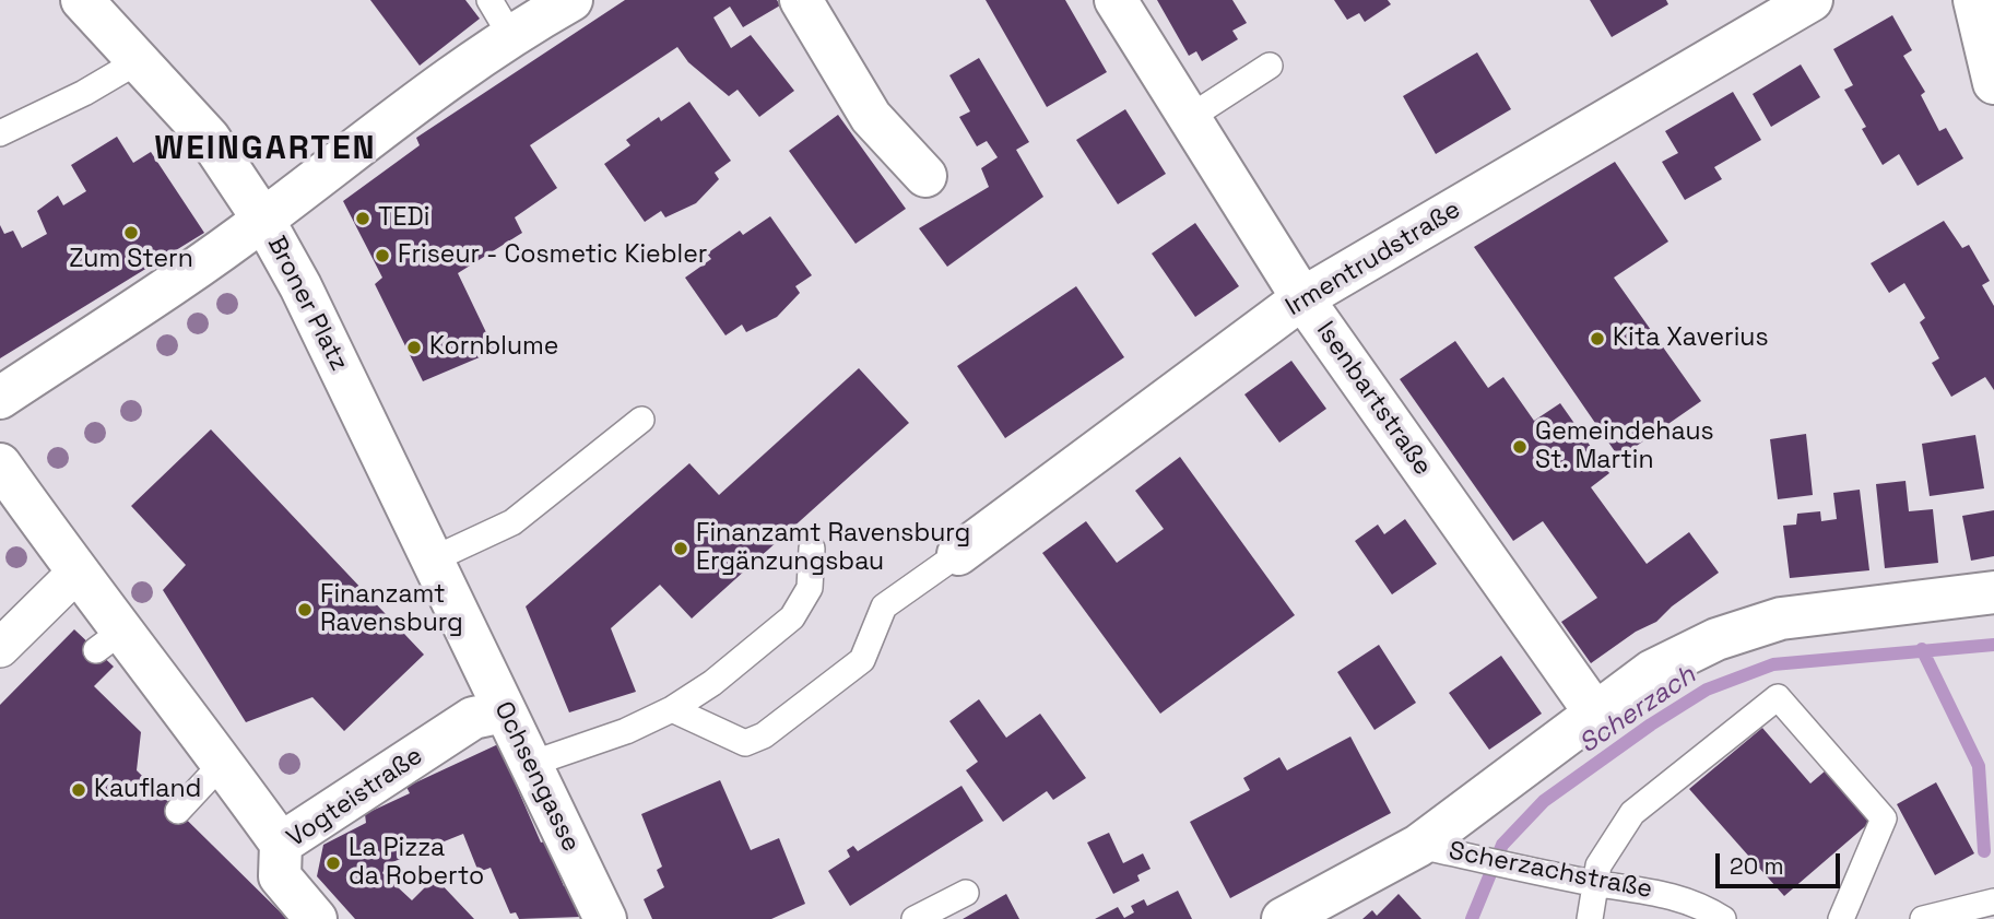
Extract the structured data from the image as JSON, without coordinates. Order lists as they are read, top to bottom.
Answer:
{
  "streets": {
    "street": [
      "Irmentrudstraße",
      "Broner Platz",
      "Isenbartstraße",
      "Ochsengasse",
      "Vogteistraße",
      "Scherzachstraße"
    ]
  },
  "crossings": [
    ["Irmentrudstraße", "Isenbartstraße"],
    ["Broner Platz", "Ochsengasse"],
    ["Isenbartstraße", "Scherzachstraße"],
    ["Ochsengasse", "Vogteistraße"]
  ],
  "districts": ["WEINGARTEN"],
  "water": ["Scherzach"],
  "places": [
    "TEDi",
    "Zum Stern",
    "Friseur - Cosmetic Kiebler",
    "Kita Xaverius",
    "Kornblume",
    "Gemeindehaus St. Martin",
    "Finanzamt Ravensburg Ergänzungsbau",
    "Finanzamt Ravensburg",
    "Kaufland",
    "La Pizza da Roberto"
  ],
  "scale_bar": "20 m"
}
